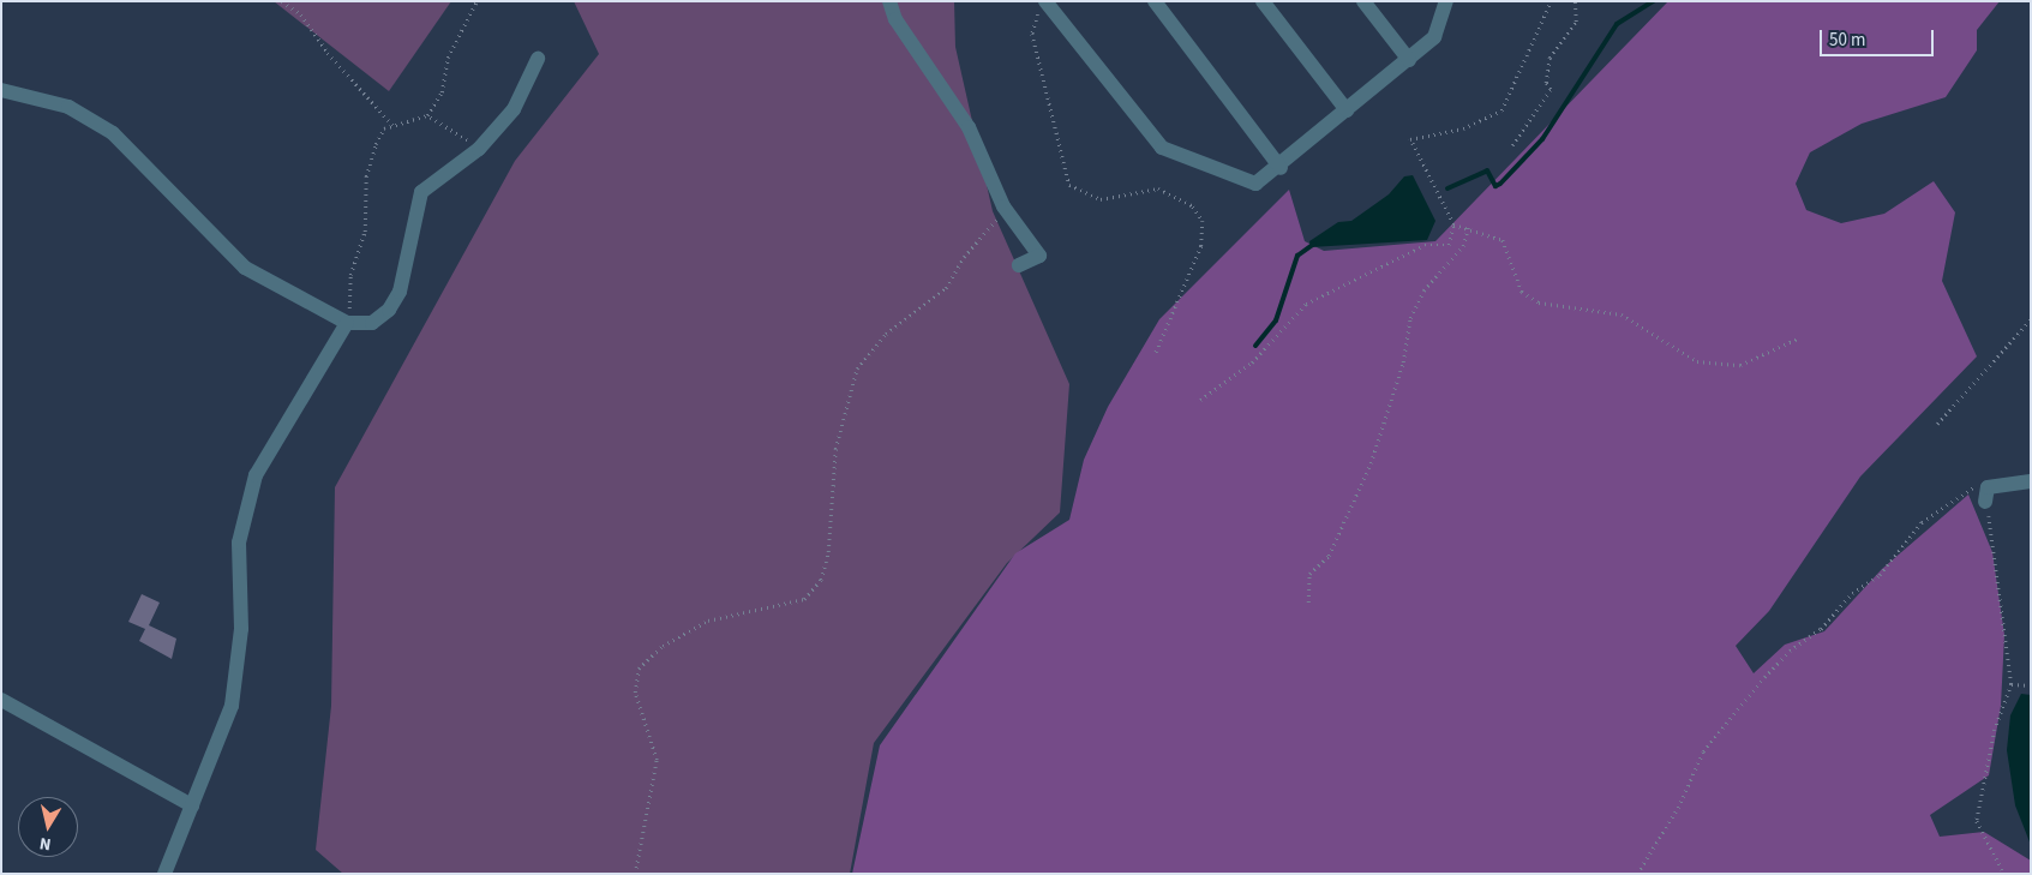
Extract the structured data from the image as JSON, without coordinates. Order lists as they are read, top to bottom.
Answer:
{
  "scale_bar": "50 m",
  "north": "bottom"
}
